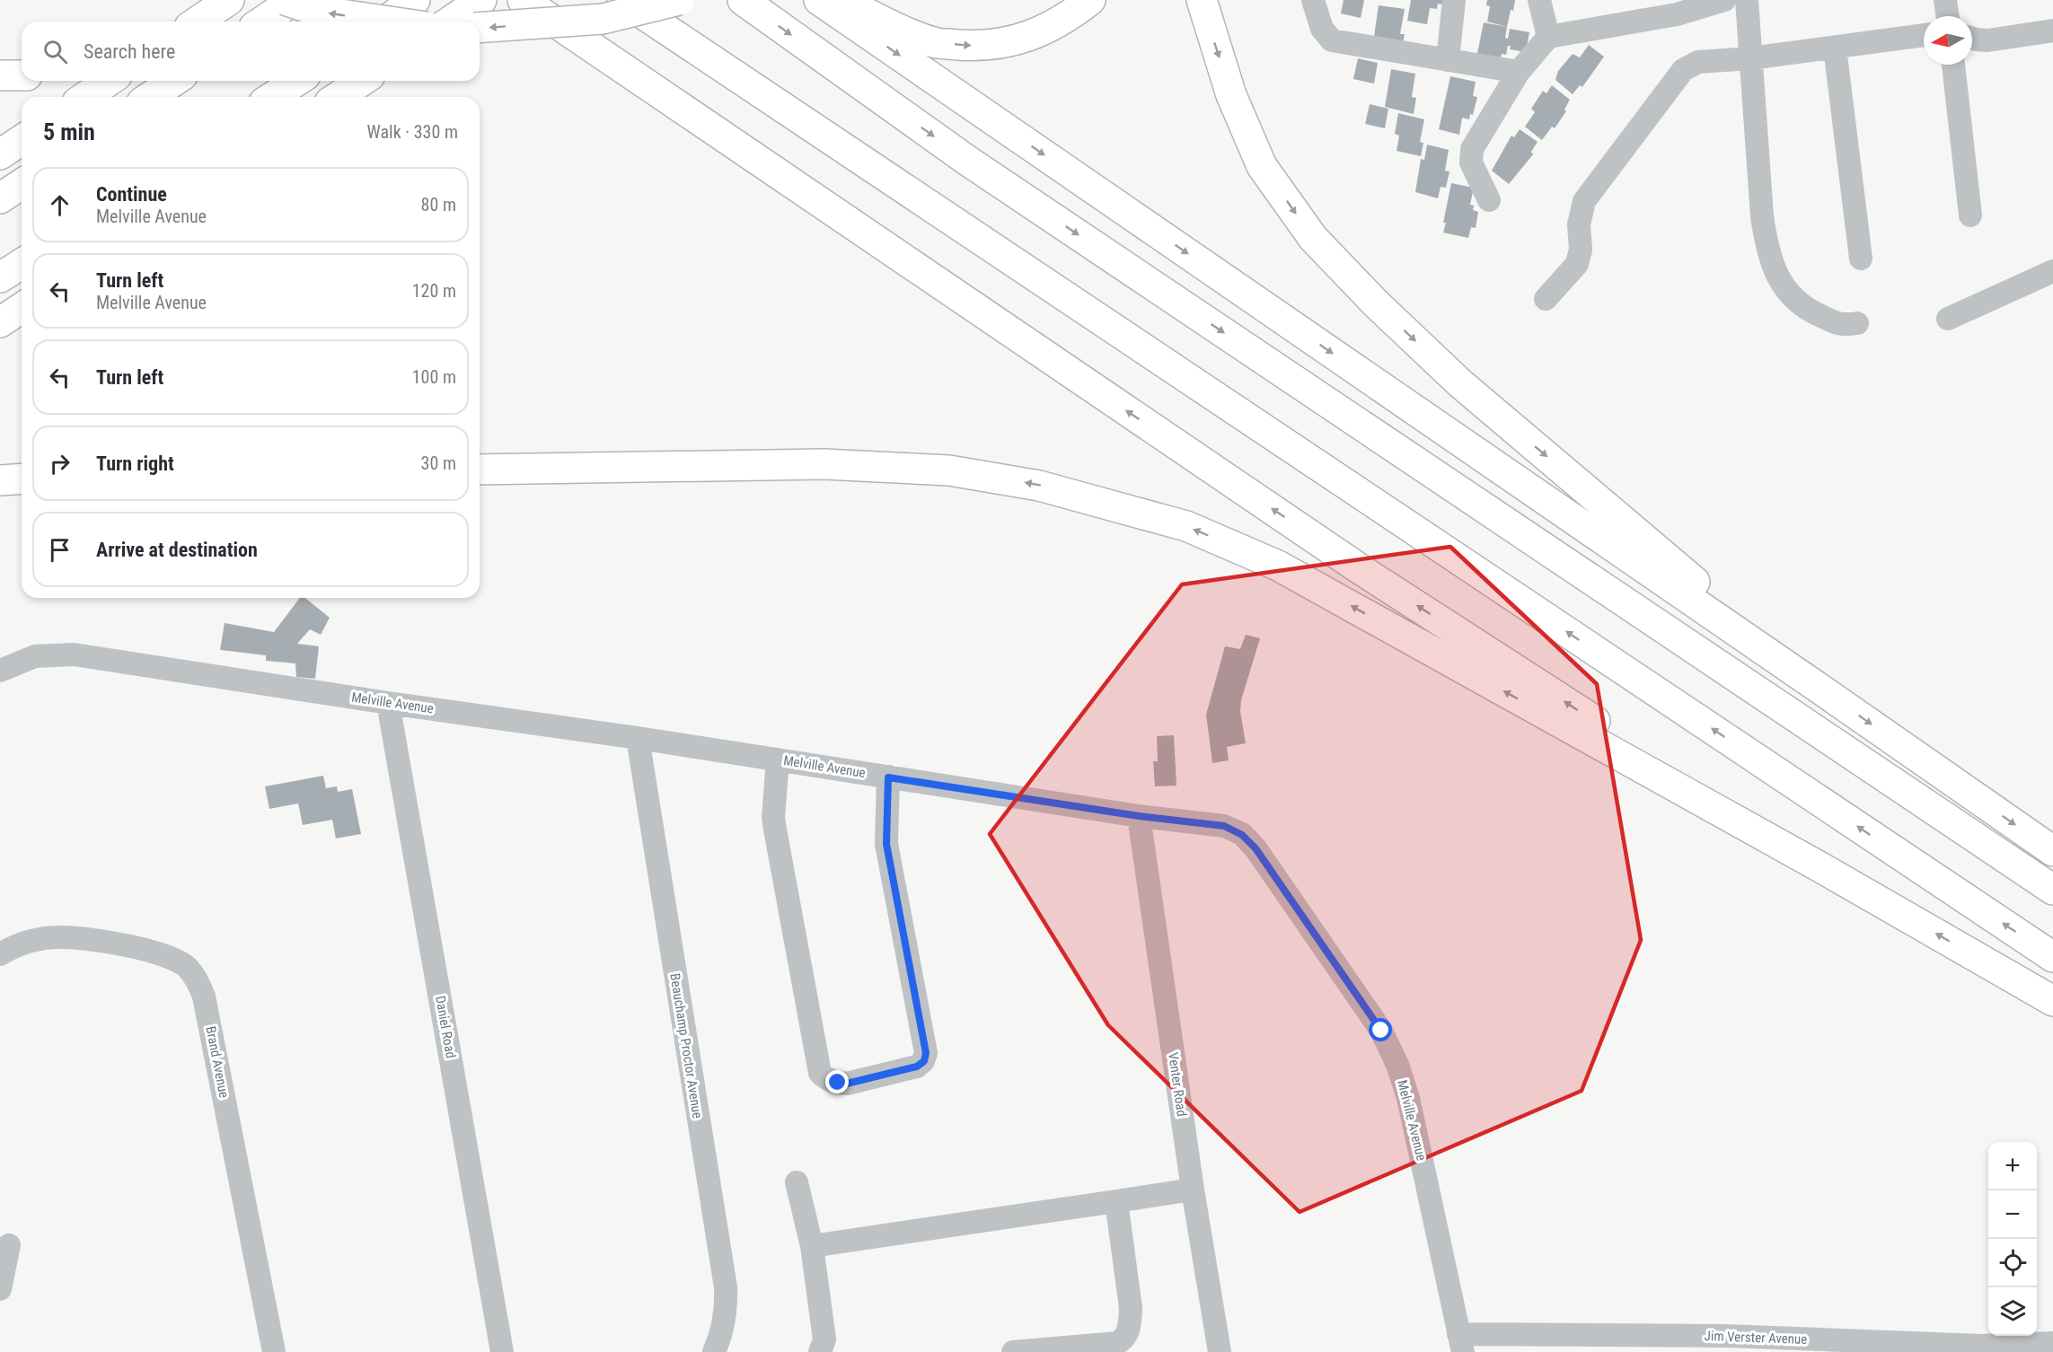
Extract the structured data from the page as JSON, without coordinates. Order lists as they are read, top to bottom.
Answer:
{
  "streets": {
    "street": [
      "Melville Avenue",
      "Daniel Road",
      "Beauchamp Proctor Avenue",
      "Brand Avenue",
      "Venter Road",
      "Jim Verster Avenue"
    ]
  },
  "crossings": [
    ["Melville Avenue", "Daniel Road"],
    ["Melville Avenue", "Beauchamp Proctor Avenue"],
    ["Melville Avenue", "Venter Road"],
    ["Melville Avenue", "Jim Verster Avenue"]
  ],
  "north": "left",
  "page": {
    "search": "Search here",
    "heading": ["5 min", "Walk · 330 m"],
    "list": [
      ["Continue", "Melville Avenue", "80 m"],
      ["Turn left", "Melville Avenue", "120 m"],
      ["Turn left", "100 m"],
      ["Turn right", "30 m"],
      "Arrive at destination"
    ],
    "map_buttons": ["+", "−"]
  }
}
